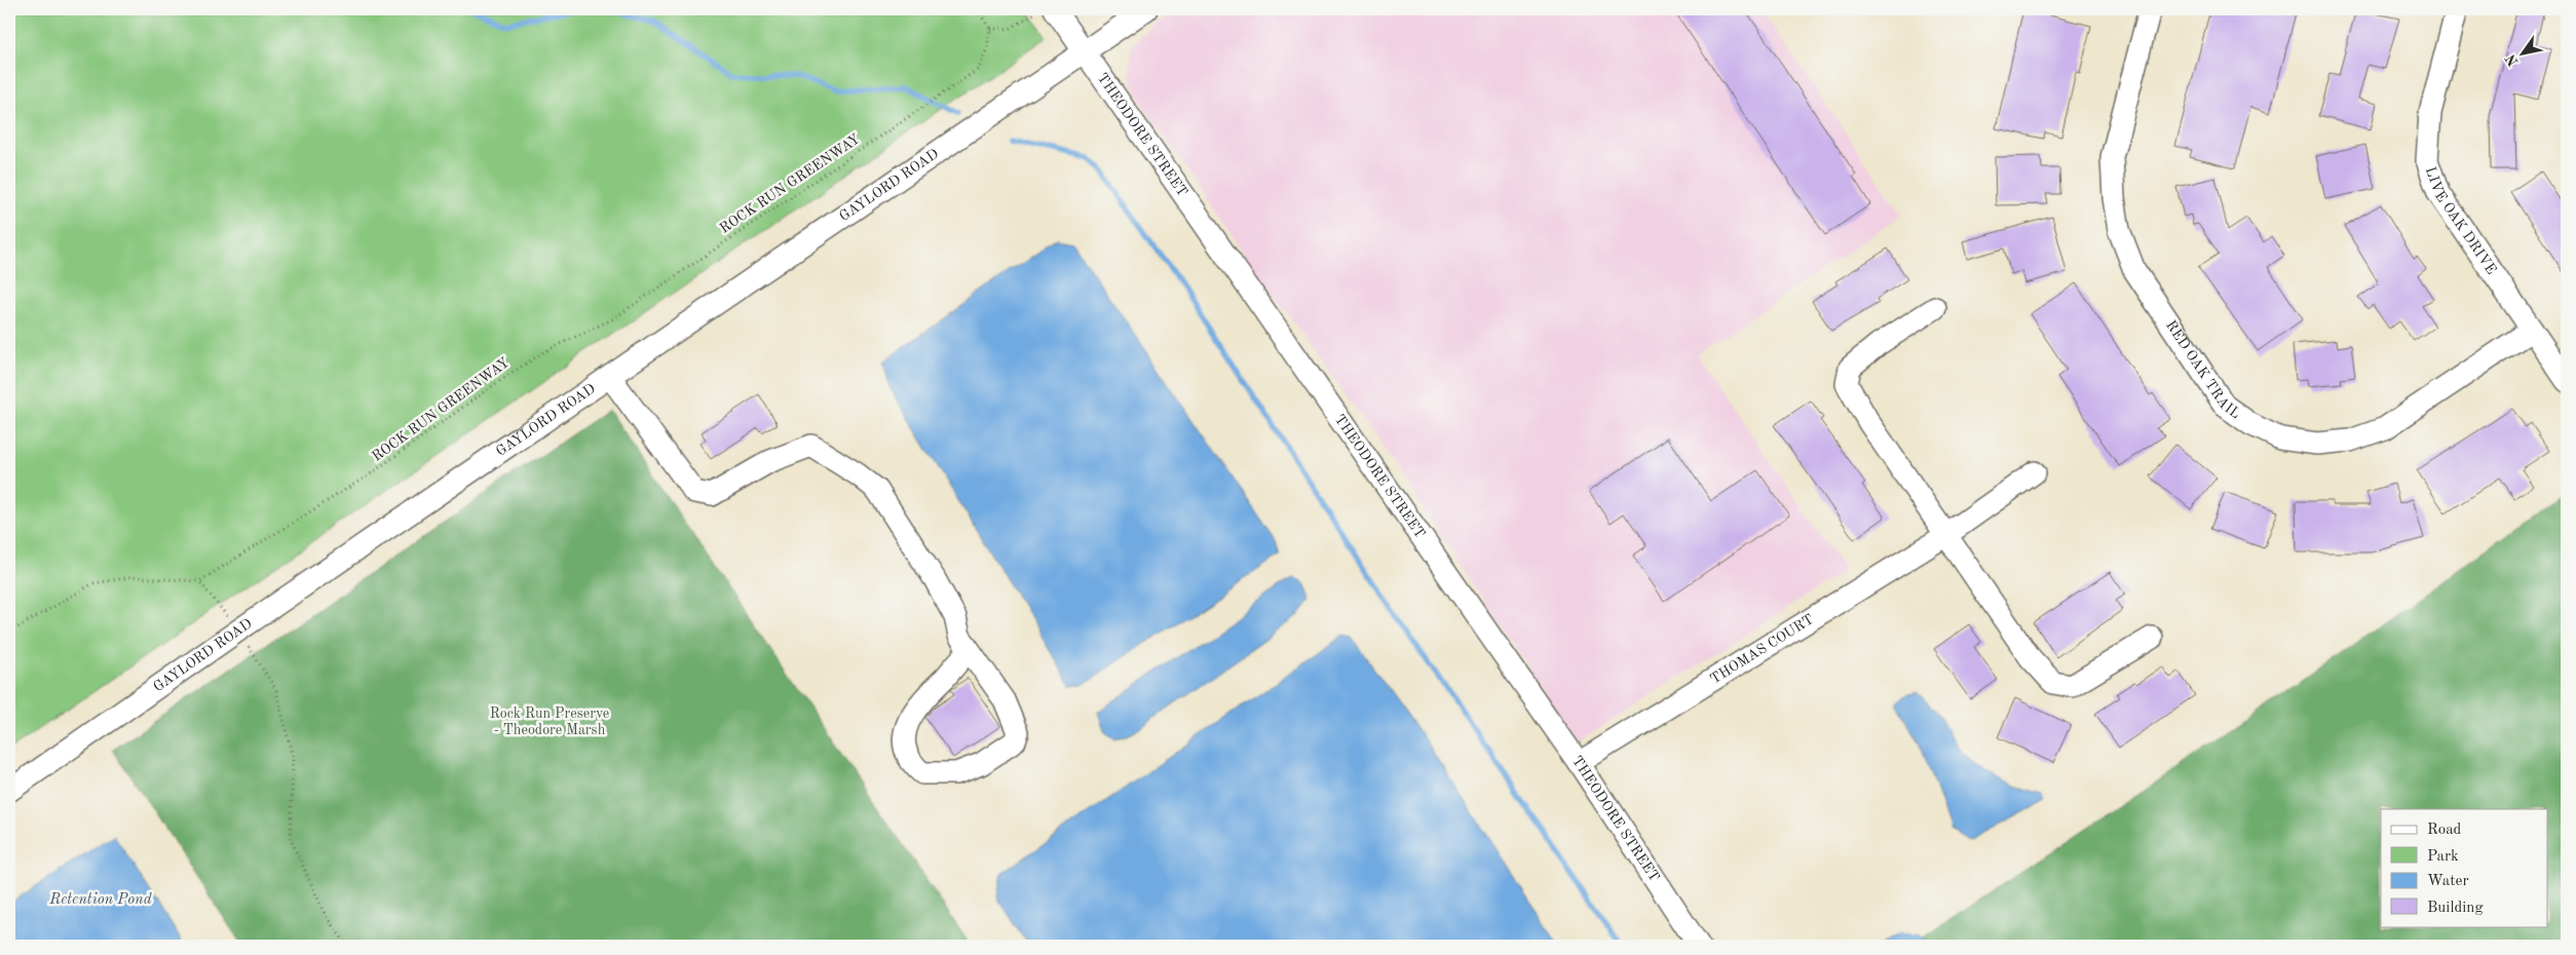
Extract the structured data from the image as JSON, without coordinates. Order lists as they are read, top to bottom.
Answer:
{
  "streets": {
    "street": [
      "THEODORE STREET",
      "GAYLORD ROAD",
      "LIVE OAK DRIVE",
      "RED OAK TRAIL",
      "THOMAS COURT"
    ],
    "path": ["ROCK RUN GREENWAY"]
  },
  "crossings": [
    ["THEODORE STREET", "GAYLORD ROAD"],
    ["THEODORE STREET", "THOMAS COURT"],
    ["LIVE OAK DRIVE", "RED OAK TRAIL"]
  ],
  "water": ["Retention Pond"],
  "parks": ["Rock Run Preserve - Theodore Marsh"],
  "legend": [
    "Road",
    "Park",
    "Water",
    "Building"
  ],
  "north": "bottom left"
}
